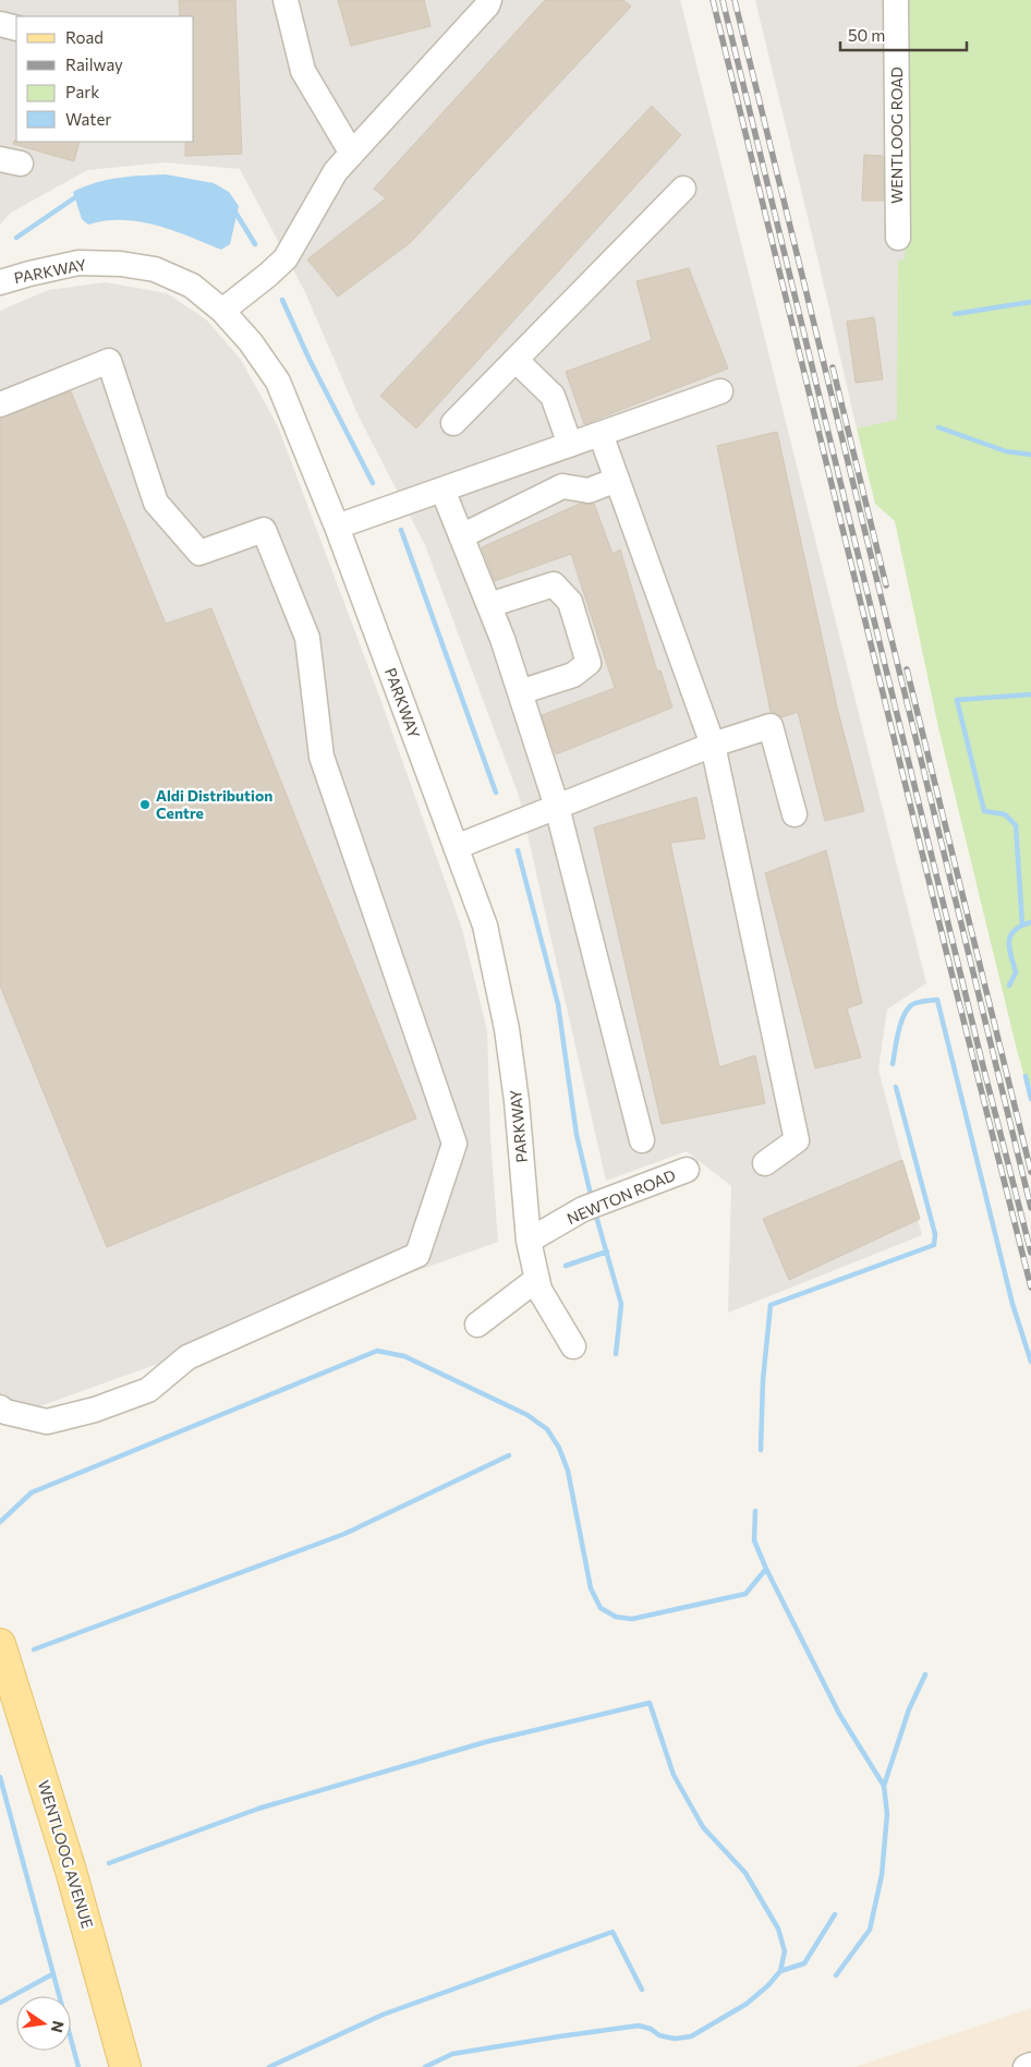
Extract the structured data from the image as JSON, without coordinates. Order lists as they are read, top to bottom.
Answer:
{
  "streets": {
    "main road": ["WENTLOOG AVENUE"],
    "street": ["WENTLOOG ROAD", "PARKWAY", "NEWTON ROAD"]
  },
  "crossings": [
    ["PARKWAY", "NEWTON ROAD"]
  ],
  "places": ["Aldi Distribution Centre"],
  "legend": [
    "Road",
    "Railway",
    "Park",
    "Water"
  ],
  "scale_bar": "50 m",
  "north": "right"
}
